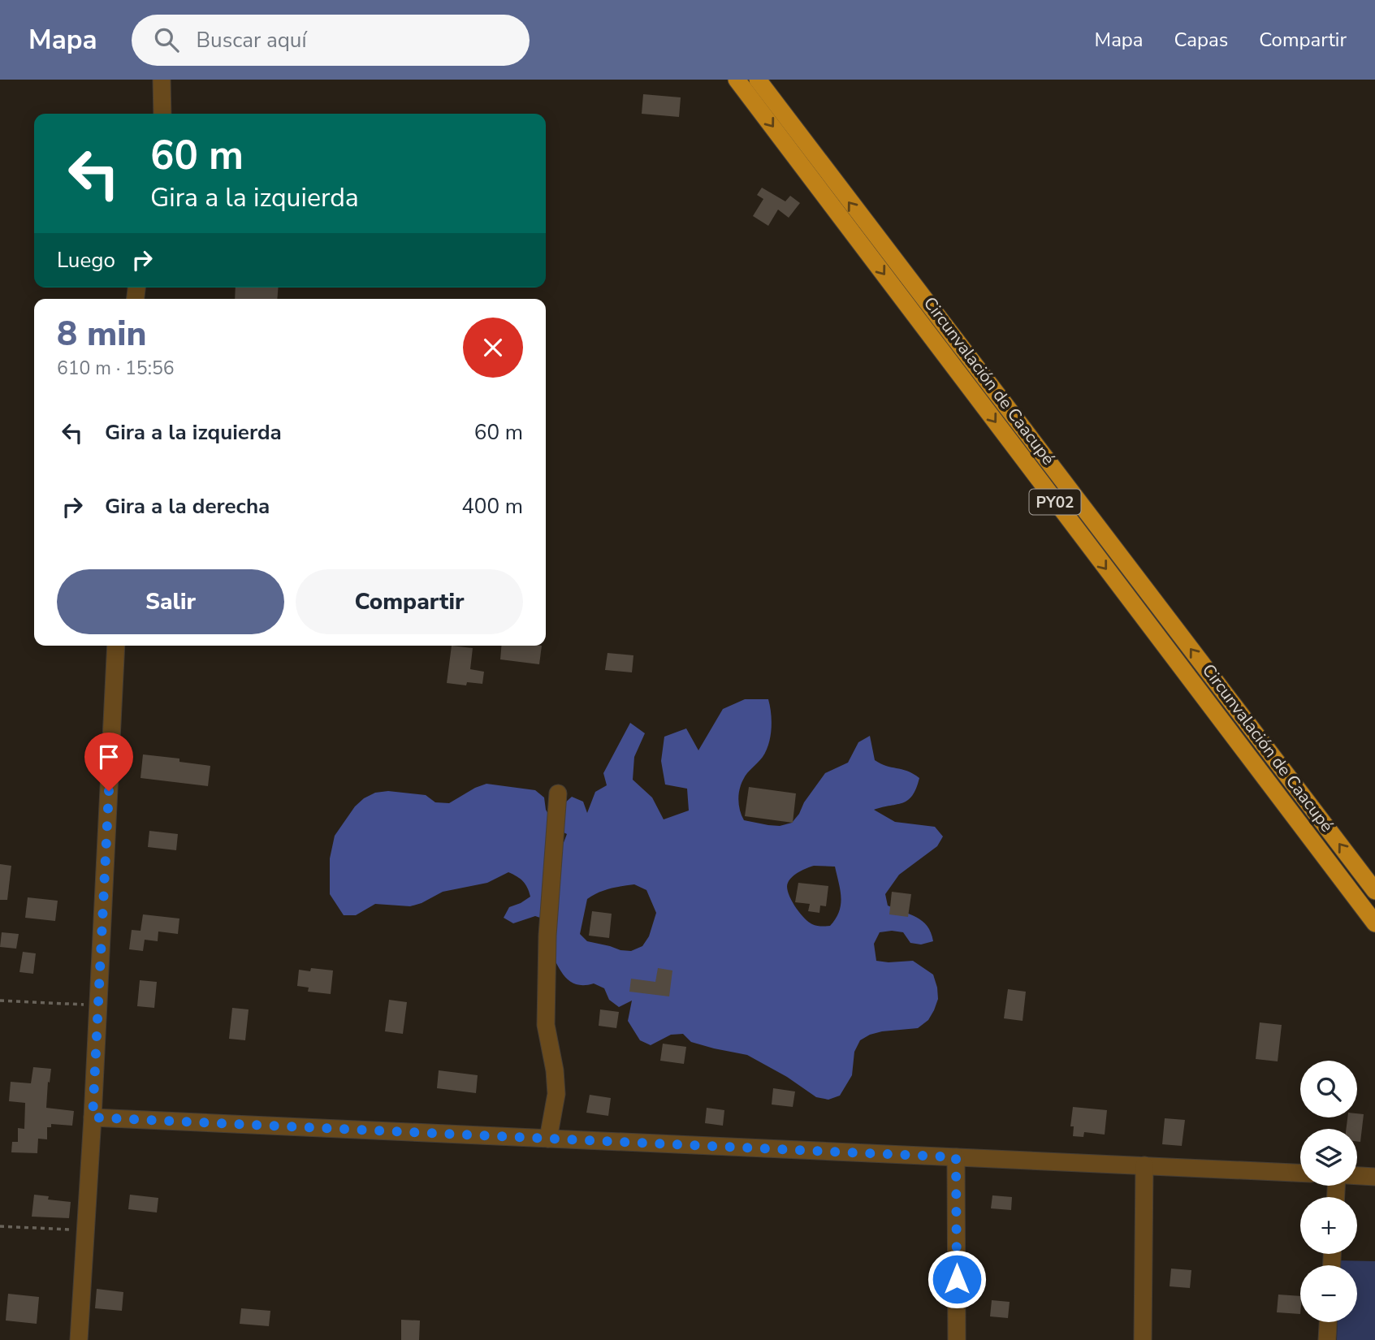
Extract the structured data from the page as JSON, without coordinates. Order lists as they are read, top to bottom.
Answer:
{
  "streets": {
    "highway": ["Circunvalación de Caacupé", "PY02"]
  },
  "page": {
    "header": "Mapa",
    "search": "Buscar aquí",
    "nav": ["Mapa", "Capas", "Compartir"],
    "turn": ["60 m", "Gira a la izquierda"],
    "then": "Luego",
    "heading": ["8 min", "610 m · 15:56"],
    "list": [
      {
        "name": "Gira a la izquierda",
        "value": "60 m"
      },
      {
        "name": "Gira a la derecha",
        "value": "400 m"
      }
    ],
    "buttons": ["Salir", "Compartir"],
    "map_buttons": ["+", "−"]
  }
}
